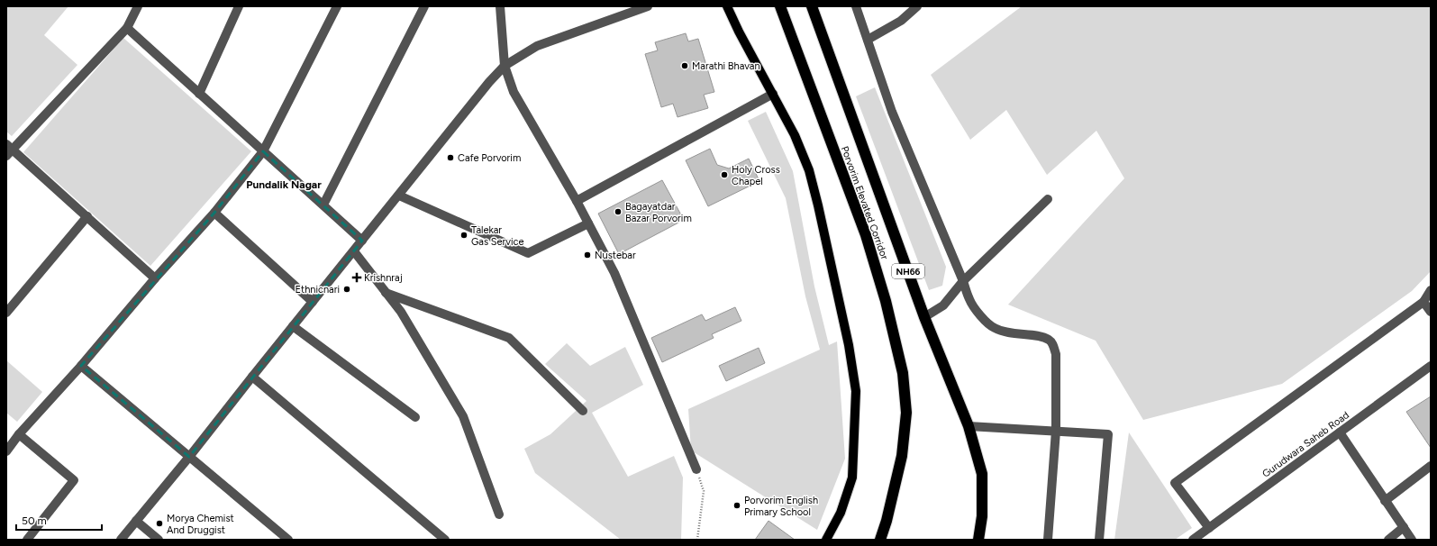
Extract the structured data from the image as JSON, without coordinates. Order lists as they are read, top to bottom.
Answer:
{
  "streets": {
    "highway": ["Porvorim Elevated Corridor", "NH66"],
    "street": ["Gurudwara Saheb Road"]
  },
  "districts": ["Pundalik Nagar"],
  "places": {
    "other": [
      "Marathi Bhavan",
      "Cafe Porvorim",
      "Holy Cross Chapel",
      "Bagayatdar Bazar Porvorim",
      "Talekar Gas Service",
      "Nustebar",
      "Ethnicnari",
      "Porvorim English Primary School",
      "Morya Chemist And Druggist"
    ],
    "health": ["Krishnraj"]
  },
  "scale_bar": "50 m"
}
